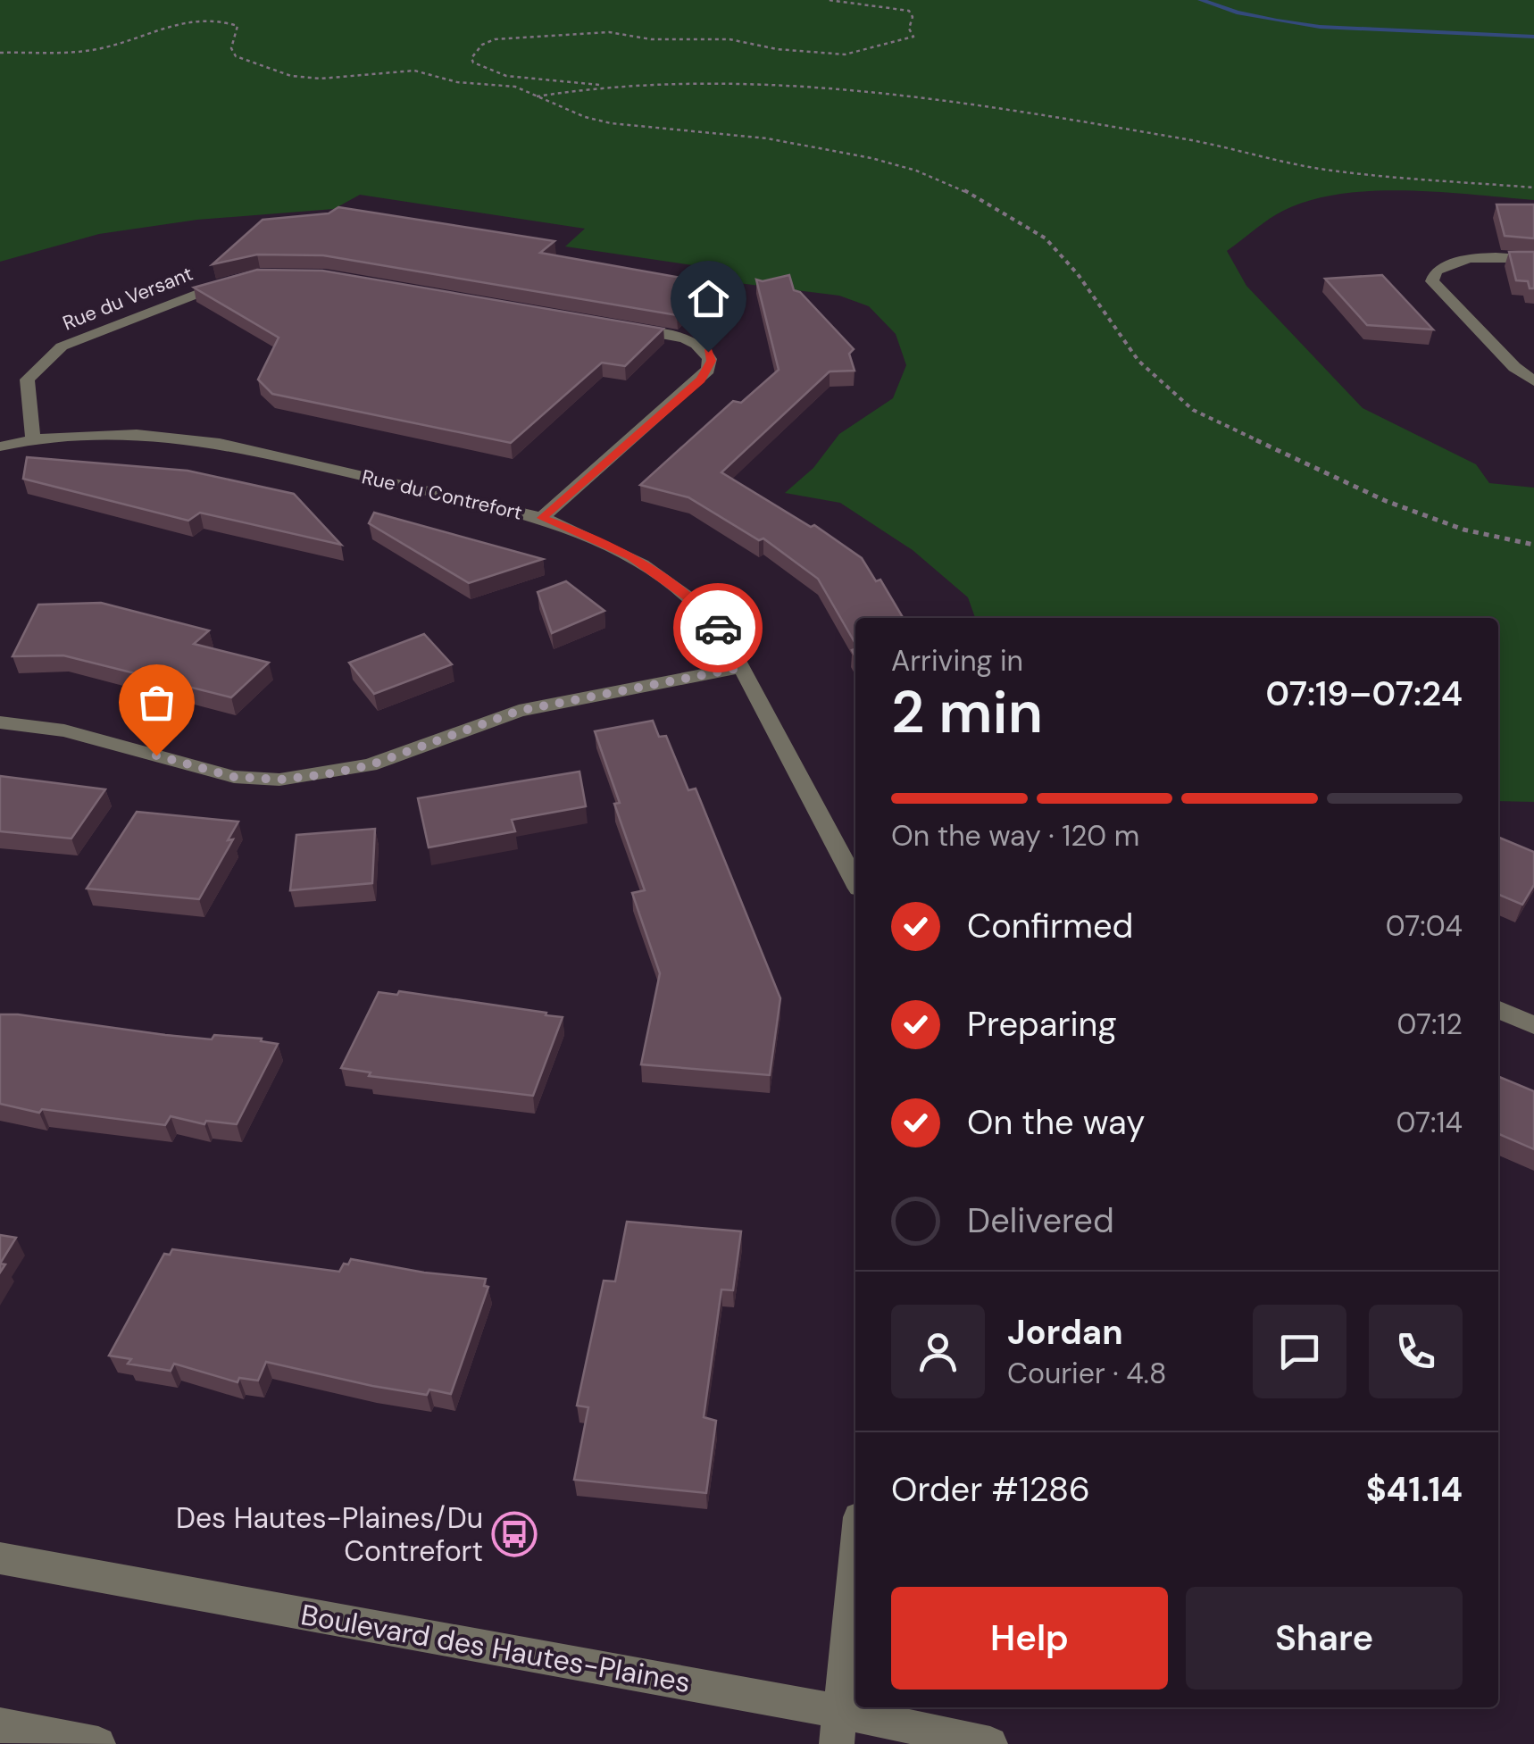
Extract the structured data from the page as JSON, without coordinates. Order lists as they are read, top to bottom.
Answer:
{
  "streets": {
    "street": ["Rue du Versant", "Rue du Contrefort", "Boulevard des Hautes-Plaines"]
  },
  "crossings": [
    ["Rue du Versant", "Rue du Contrefort"]
  ],
  "places": {
    "bus stop": ["Des Hautes-Plaines/Du Contrefort"]
  },
  "page": {
    "heading": ["2 min", "Arriving in", "07:19–07:24"],
    "panel": [
      "Jordan",
      "Courier · 4.8",
      "Order #1286",
      "$41.14"
    ],
    "bar": "On the way · 120 m",
    "list": [
      ["Confirmed", "07:04"],
      ["Preparing", "07:12"],
      ["On the way", "07:14"],
      "Delivered"
    ],
    "buttons": ["Help", "Share"]
  }
}
